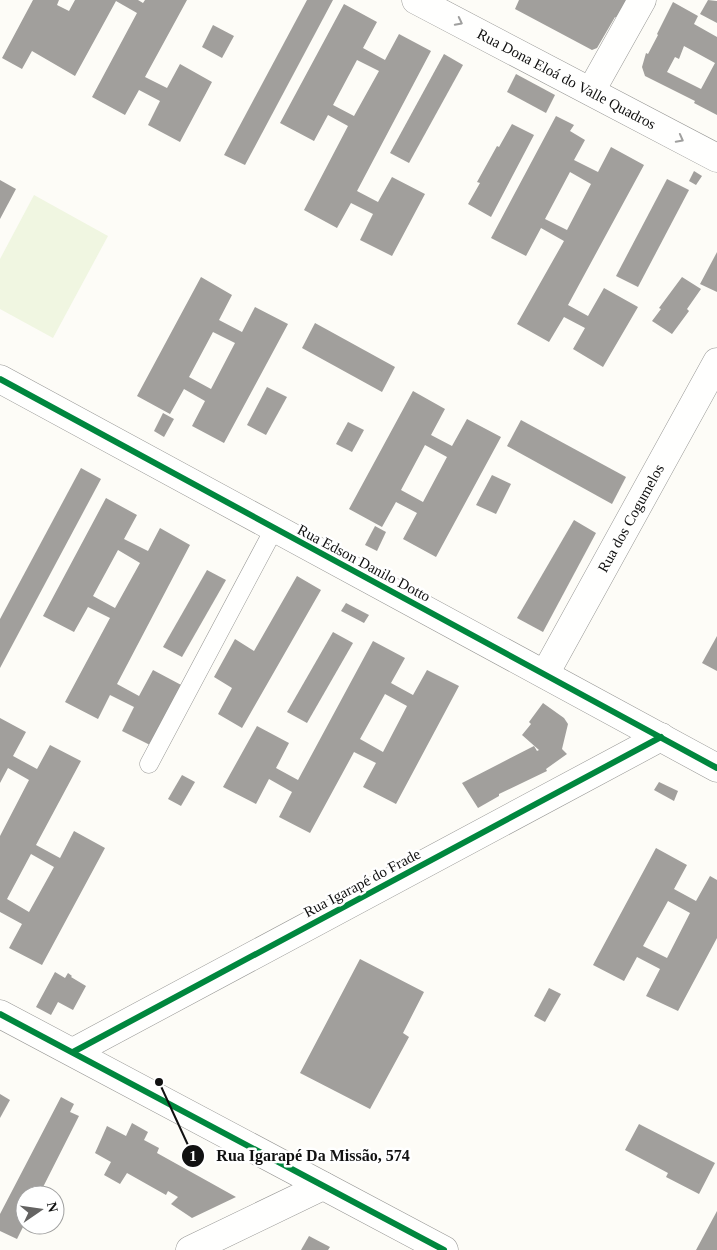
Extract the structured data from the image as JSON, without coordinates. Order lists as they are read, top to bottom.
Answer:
{
  "streets": {
    "street": [
      "Rua Dona Eloá do Valle Quadros",
      "Rua dos Cogumelos",
      "Rua Edson Danilo Dotto",
      "Rua Igarapé do Frade"
    ]
  },
  "crossings": [
    ["Rua dos Cogumelos", "Rua Edson Danilo Dotto"],
    ["Rua Edson Danilo Dotto", "Rua Igarapé do Frade"]
  ],
  "one_way": ["Rua Dona Eloá do Valle Quadros"],
  "places": ["Rua Igarapé Da Missão, 574"],
  "north": "right"
}
